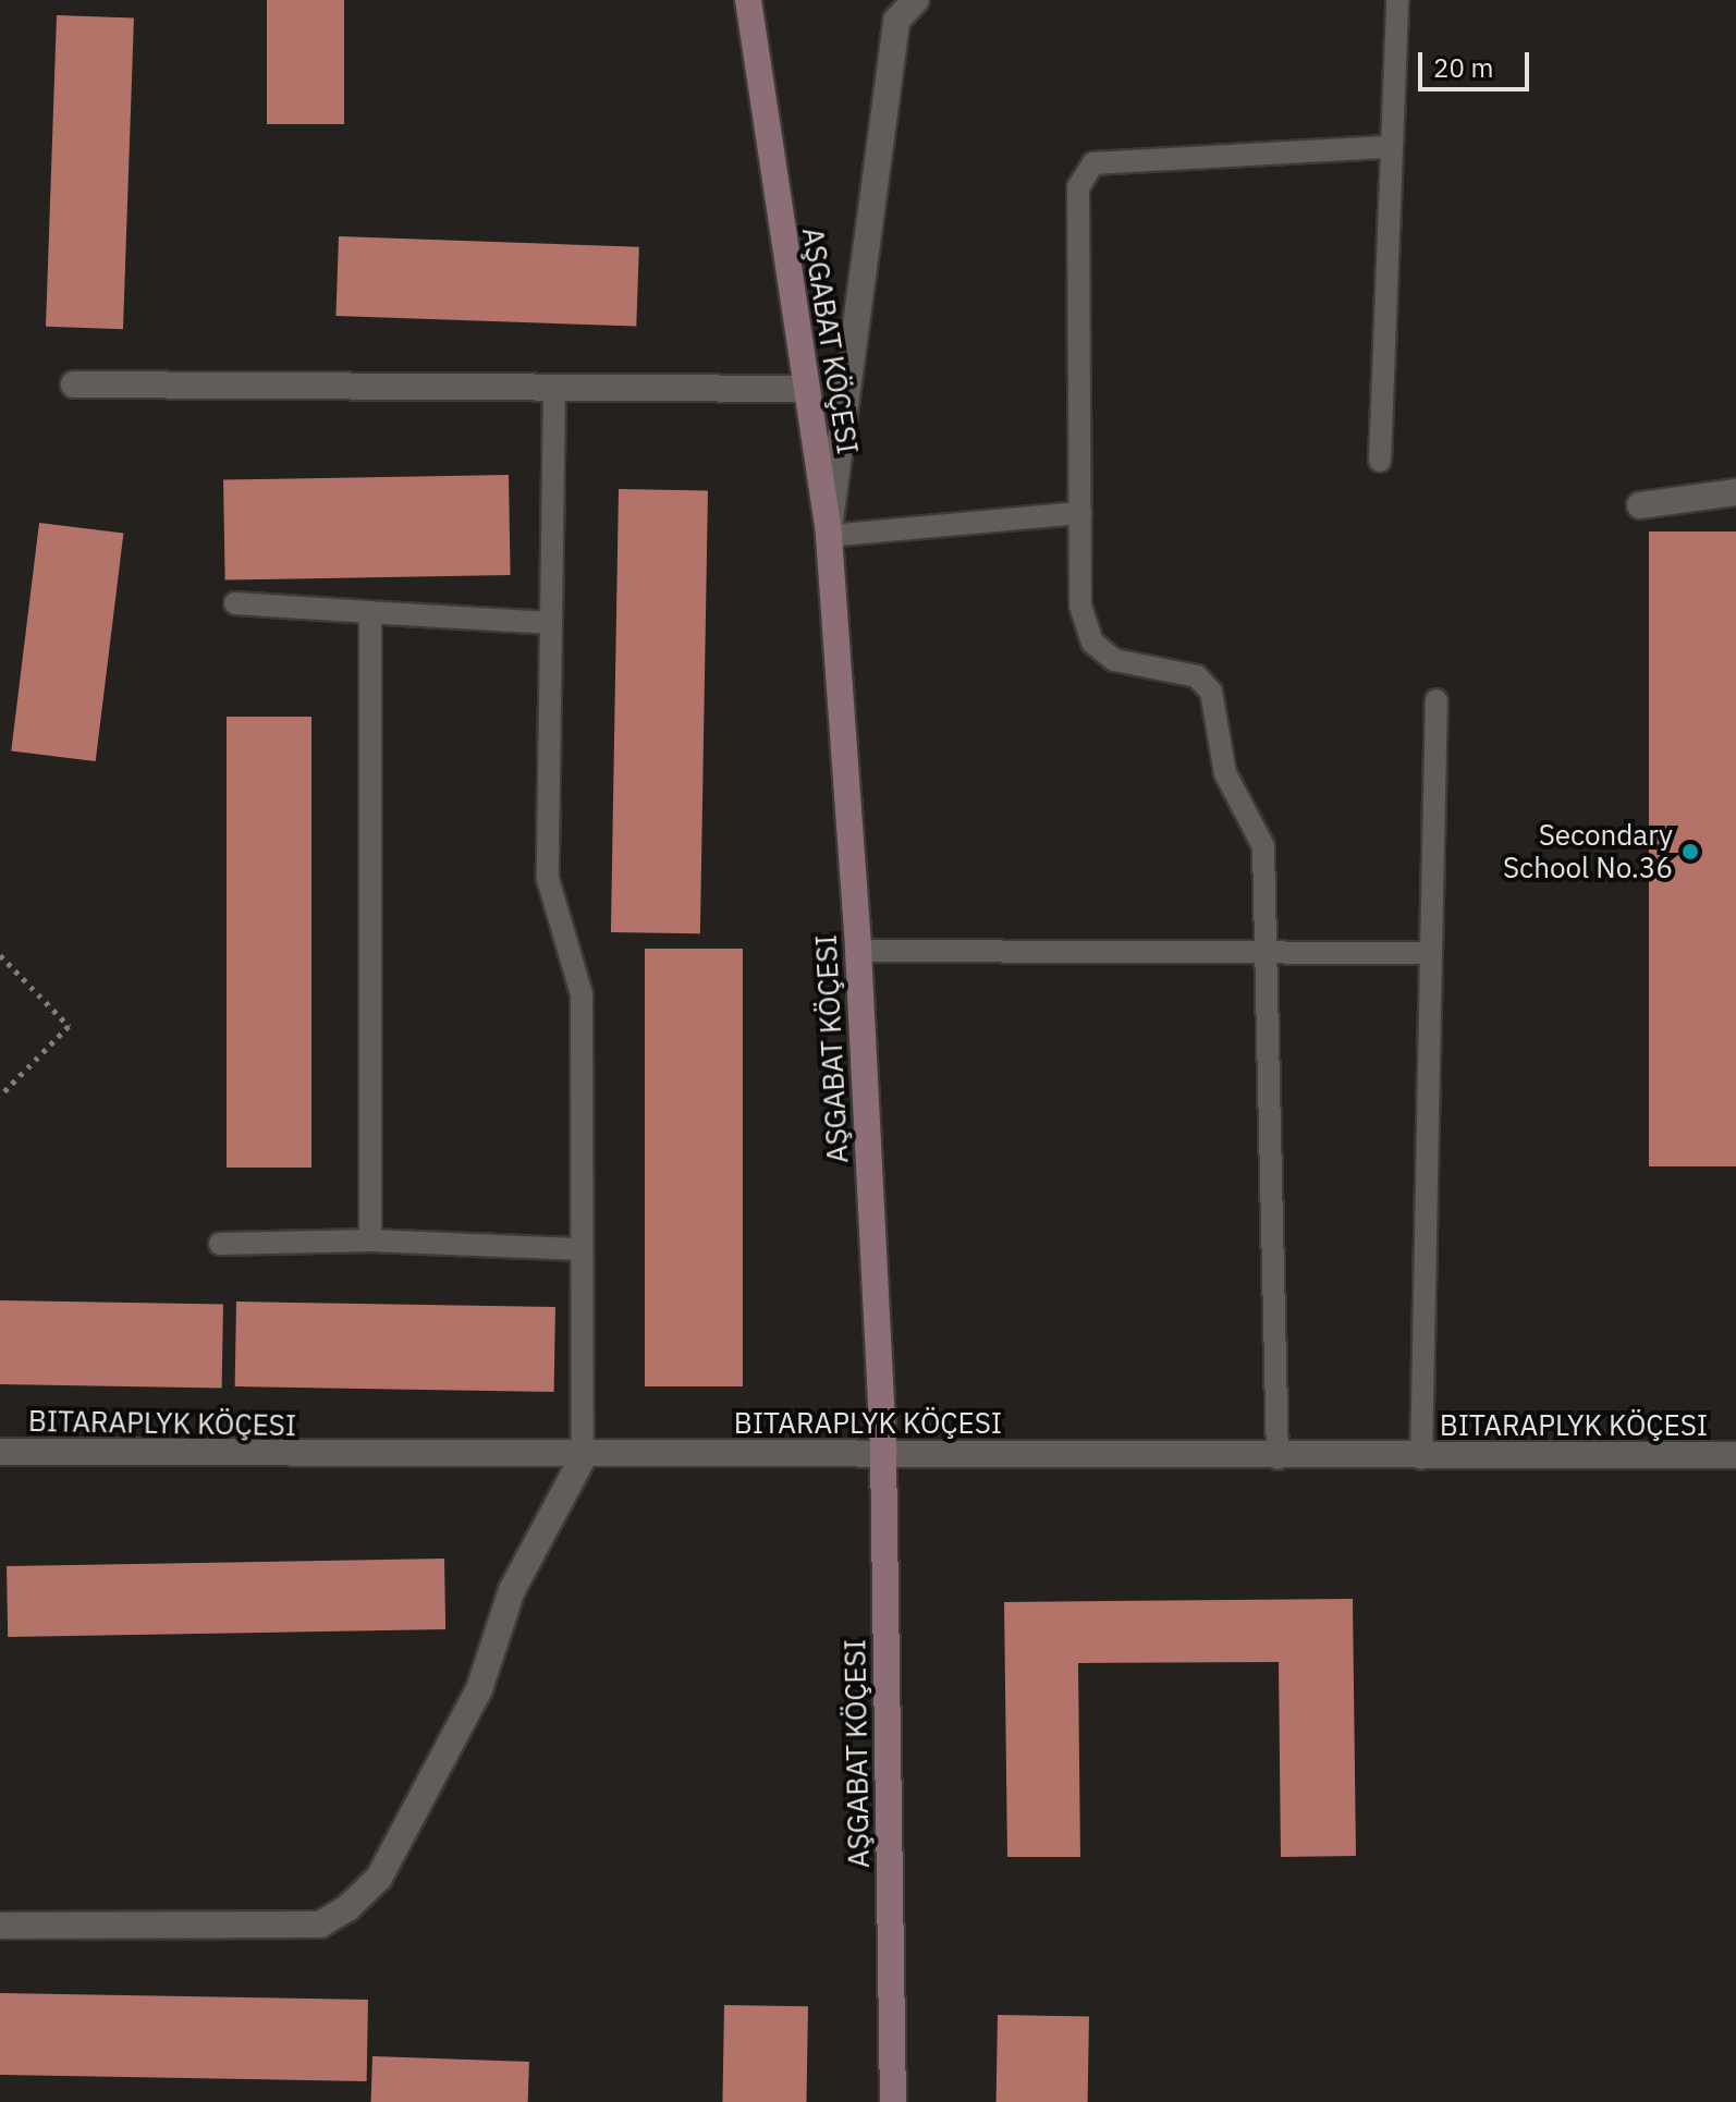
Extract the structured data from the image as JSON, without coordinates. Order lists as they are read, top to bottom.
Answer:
{
  "streets": {
    "street": ["AŞGABAT KÖÇESI", "BITARAPLYK KÖÇESI"]
  },
  "crossings": [
    ["AŞGABAT KÖÇESI", "BITARAPLYK KÖÇESI"]
  ],
  "places": ["Secondary School No.36"],
  "scale_bar": "20 m"
}
